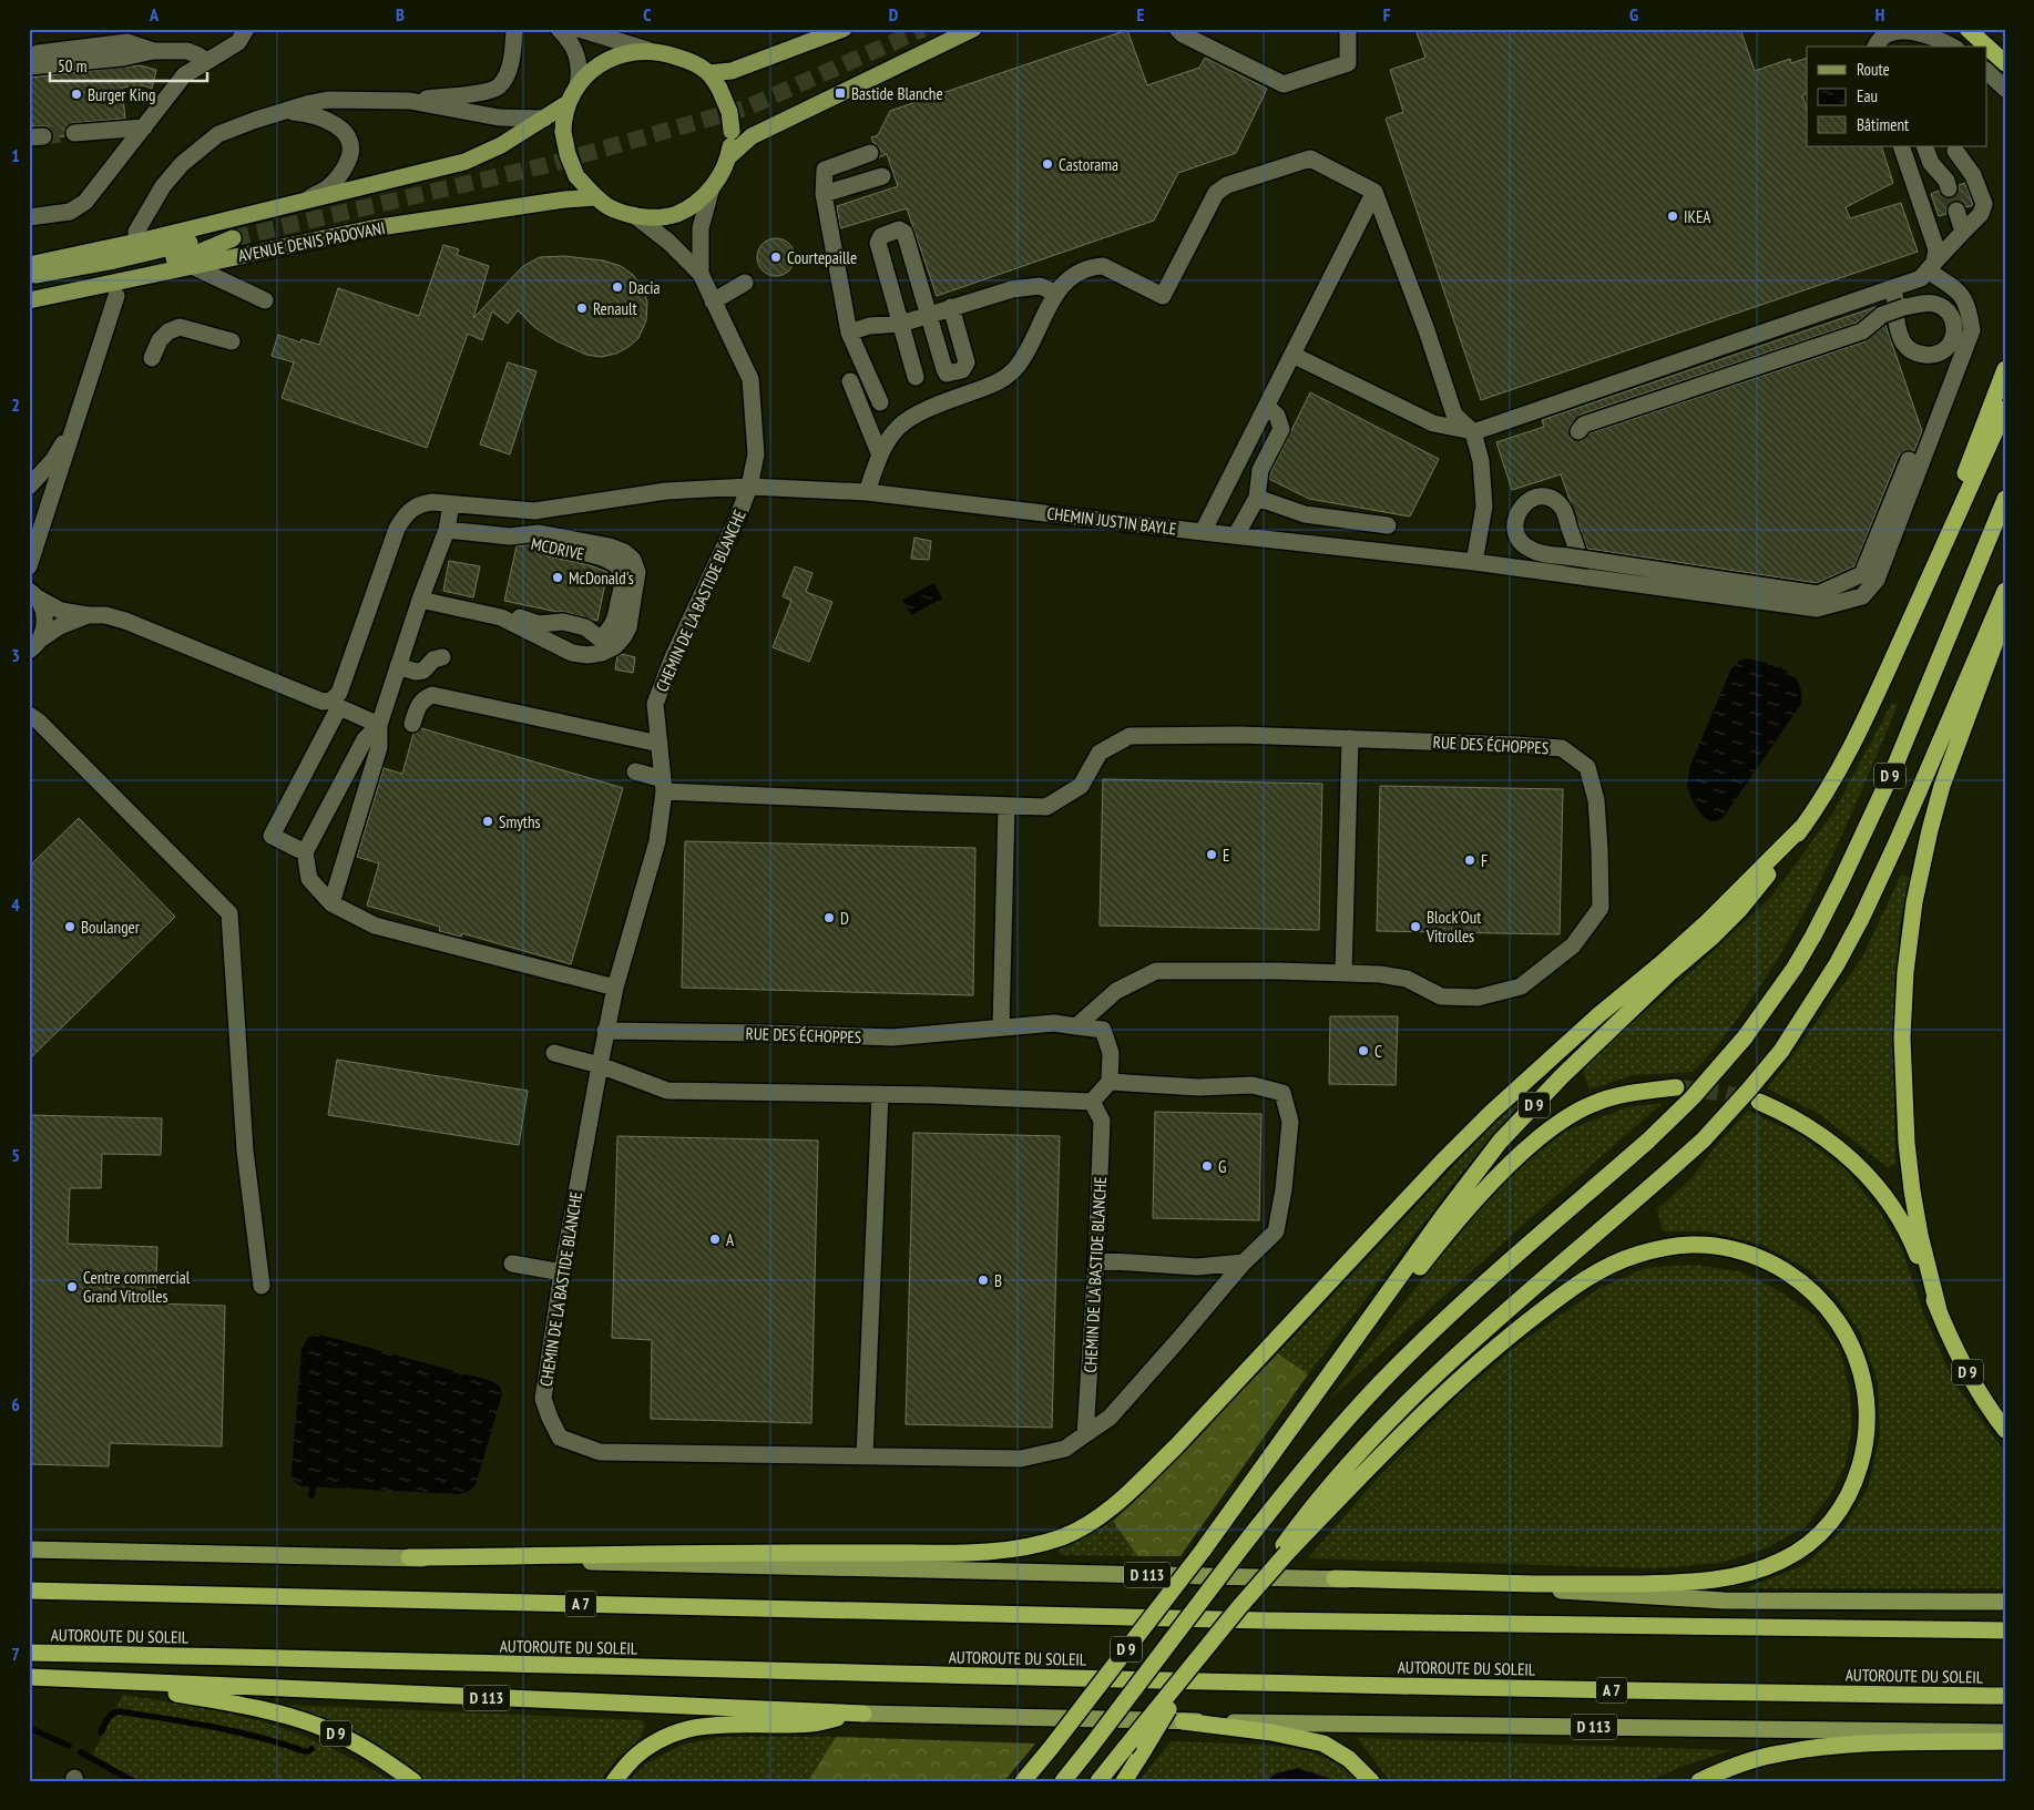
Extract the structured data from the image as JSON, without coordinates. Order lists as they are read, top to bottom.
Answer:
{
  "streets": {
    "highway": [
      "D 9",
      "D 113",
      "A 7",
      "AUTOROUTE DU SOLEIL"
    ],
    "main road": ["AVENUE DENIS PADOVANI"],
    "street": [
      "CHEMIN JUSTIN BAYLE",
      "MCDRIVE",
      "CHEMIN DE LA BASTIDE BLANCHE",
      "RUE DES ÉCHOPPES"
    ]
  },
  "crossings": [
    ["CHEMIN JUSTIN BAYLE", "CHEMIN DE LA BASTIDE BLANCHE"],
    ["CHEMIN DE LA BASTIDE BLANCHE", "RUE DES ÉCHOPPES"],
    ["D 9", "D 113"]
  ],
  "places": {
    "transit": ["Bastide Blanche"],
    "other": [
      "Burger King",
      "Castorama",
      "IKEA",
      "Courtepaille",
      "Dacia",
      "Renault",
      "McDonald's",
      "Smyths",
      "E",
      "F",
      "D",
      "Boulanger",
      "Block'Out Vitrolles",
      "C",
      "G",
      "A",
      "B",
      "Centre commercial Grand Vitrolles"
    ]
  },
  "legend": ["Route", "Eau", "Bâtiment"],
  "scale_bar": "50 m",
  "grid": {
    "columns": [
      "A",
      "B",
      "C",
      "D",
      "E",
      "F",
      "G",
      "H"
    ],
    "rows": [
      "1",
      "2",
      "3",
      "4",
      "5",
      "6",
      "7"
    ]
  }
}
